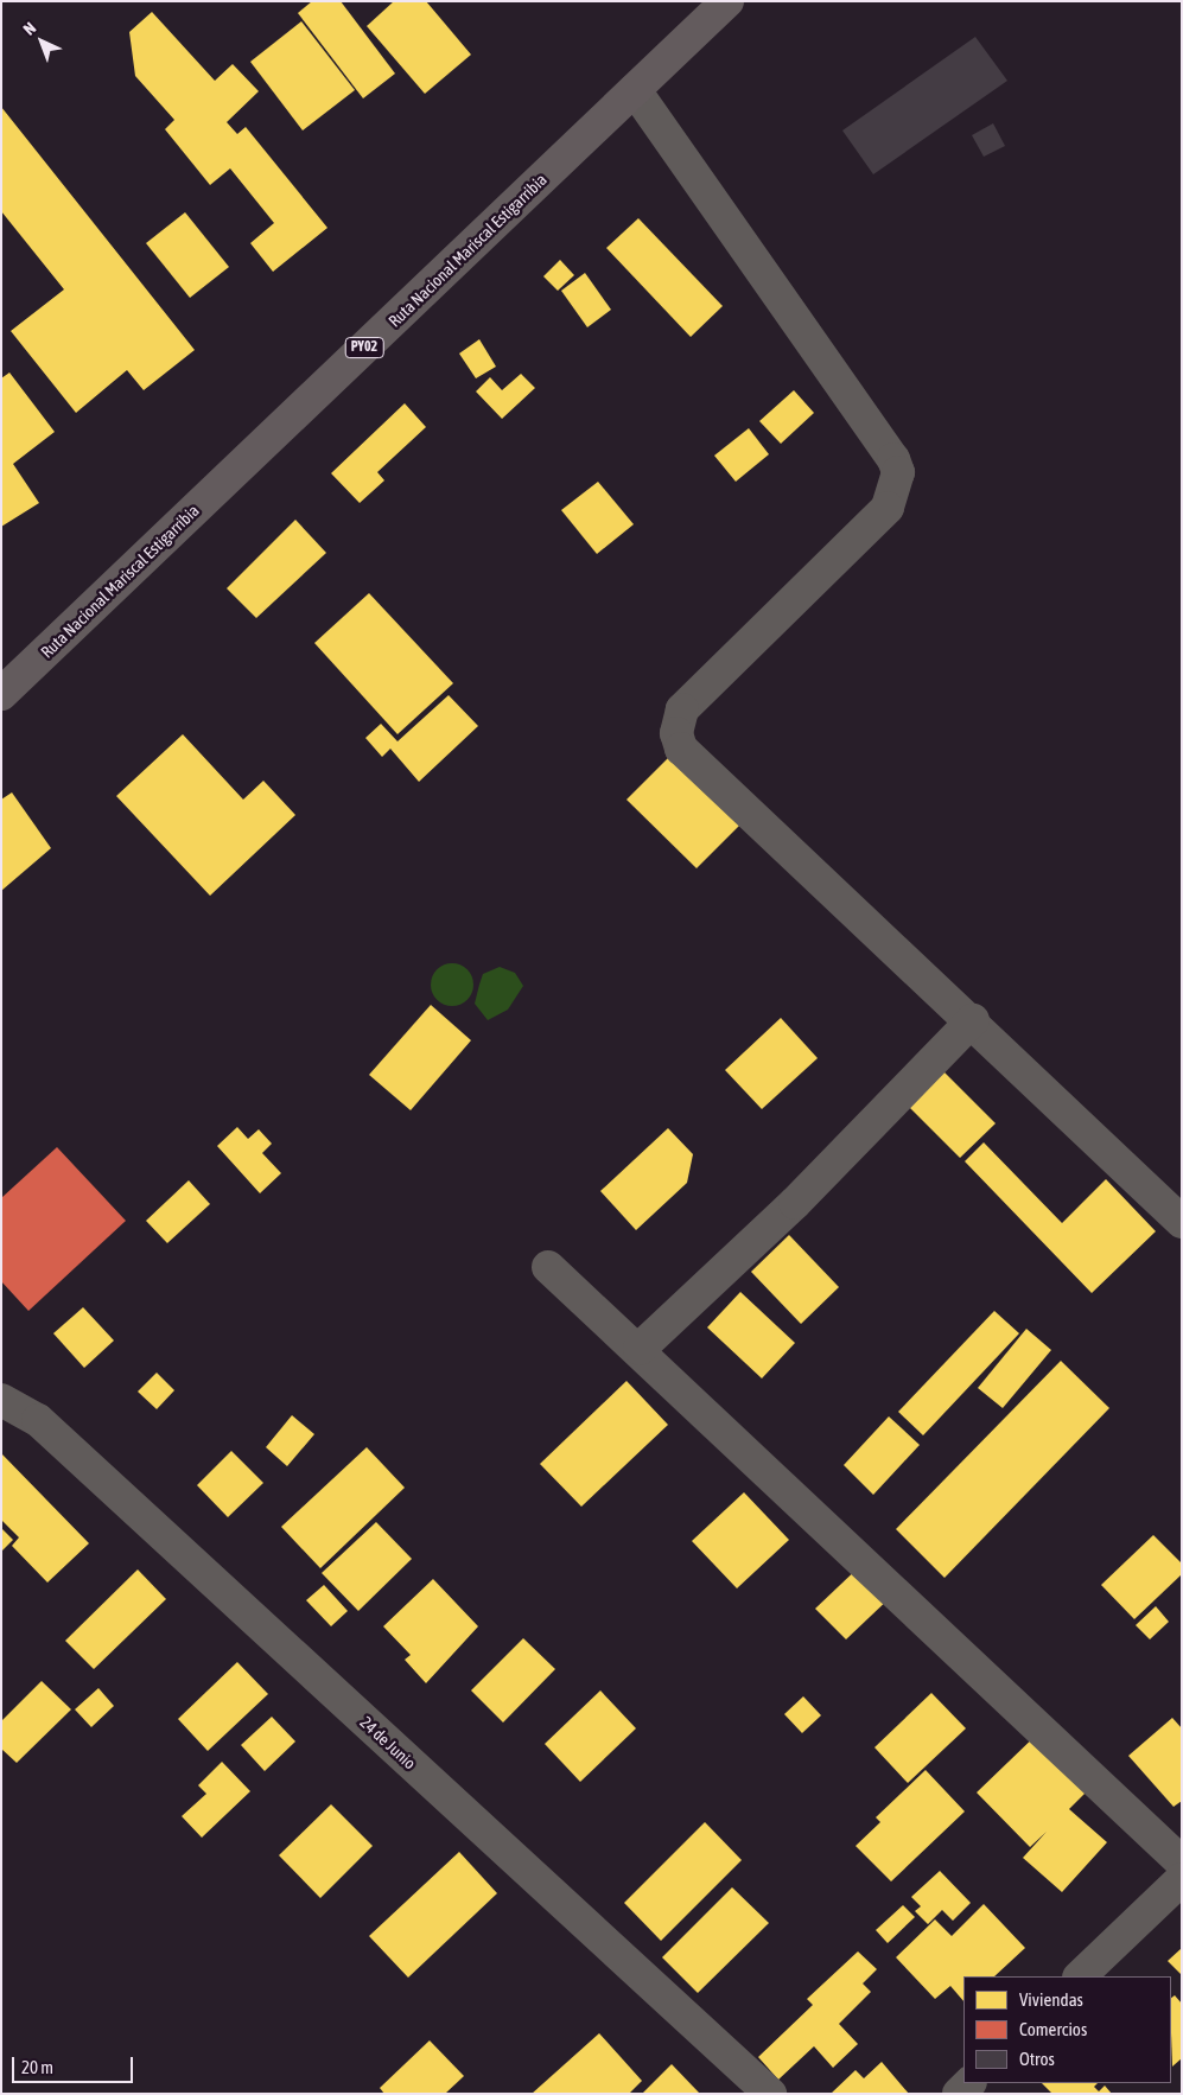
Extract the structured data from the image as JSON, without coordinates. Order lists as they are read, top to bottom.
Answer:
{
  "streets": {
    "main road": ["Ruta Nacional Mariscal Estigarribia", "PY02"],
    "street": ["24 de Junio"]
  },
  "legend": ["Viviendas", "Comercios", "Otros"],
  "scale_bar": "20 m",
  "north": "top left"
}
